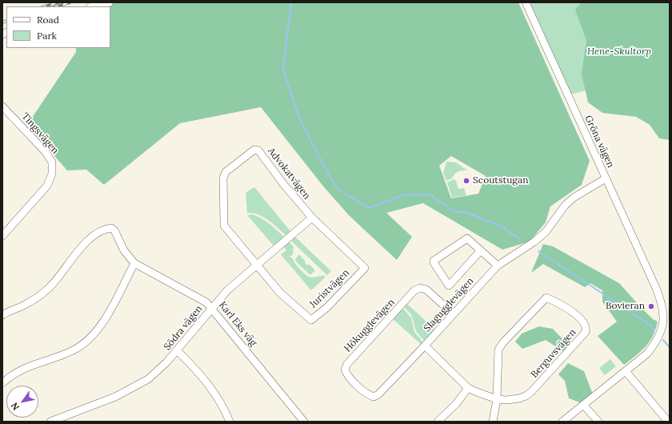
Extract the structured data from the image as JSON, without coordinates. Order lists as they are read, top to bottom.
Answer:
{
  "streets": {
    "street": [
      "Tingsvägen",
      "Gröna vägen",
      "Advokatvägen",
      "Juristvägen",
      "Slagugglevägen",
      "Karl Eks väg",
      "Hökugglevägen",
      "Södra vägen",
      "Berguvsvägen"
    ]
  },
  "crossings": [
    ["Gröna vägen", "Slagugglevägen"],
    ["Advokatvägen", "Juristvägen"],
    ["Advokatvägen", "Södra vägen"],
    ["Juristvägen", "Södra vägen"],
    ["Slagugglevägen", "Hökugglevägen"],
    ["Slagugglevägen", "Berguvsvägen"],
    ["Karl Eks väg", "Södra vägen"]
  ],
  "parks": ["Hene-Skultorp"],
  "places": ["Scoutstugan", "Bovieran"],
  "legend": ["Road", "Park"],
  "north": "bottom left"
}
